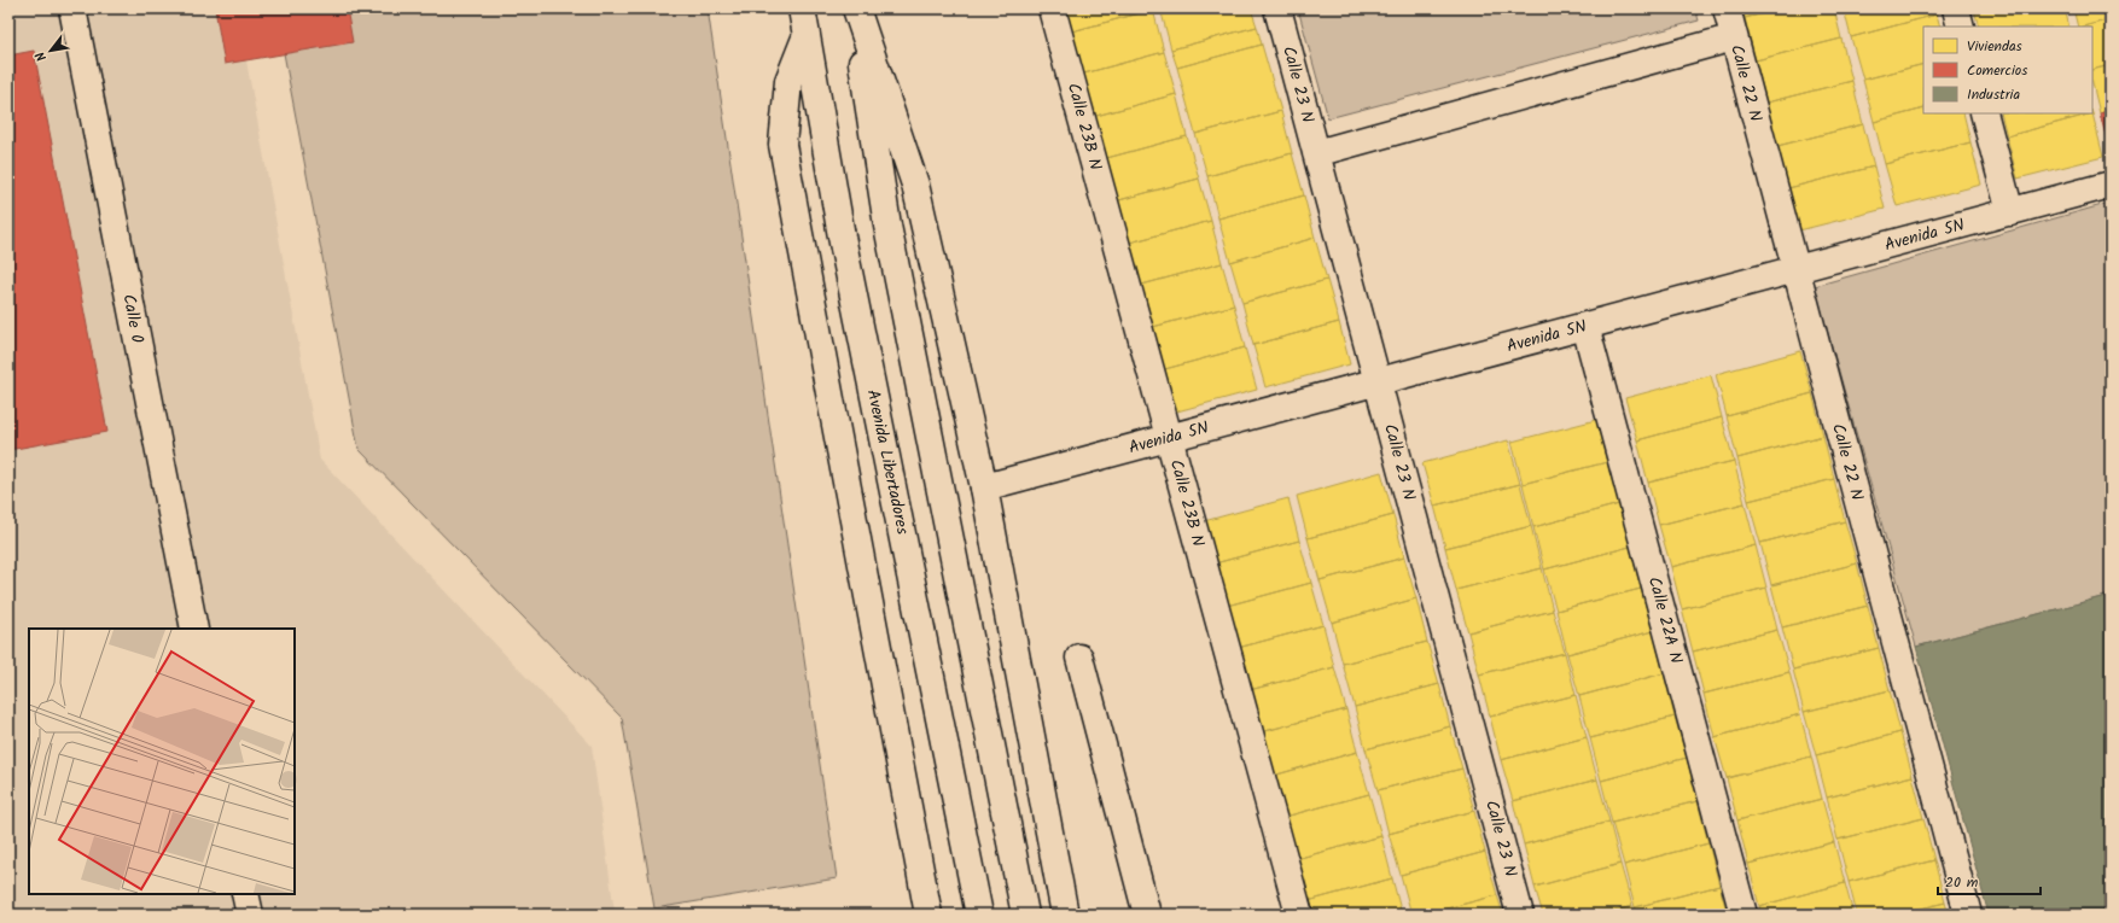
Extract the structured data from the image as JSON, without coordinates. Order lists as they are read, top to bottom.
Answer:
{
  "streets": {
    "street": [
      "Calle 22 N",
      "Calle 23 N",
      "Calle 23B N",
      "Avenida 5N",
      "Calle 0",
      "Avenida Libertadores",
      "Calle 22A N"
    ]
  },
  "crossings": [
    ["Calle 22 N", "Avenida 5N"],
    ["Calle 23 N", "Avenida 5N"],
    ["Calle 23B N", "Avenida 5N"],
    ["Avenida 5N", "Calle 22A N"]
  ],
  "legend": ["Viviendas", "Comercios", "Industria"],
  "scale_bar": "20 m",
  "north": "bottom left"
}
